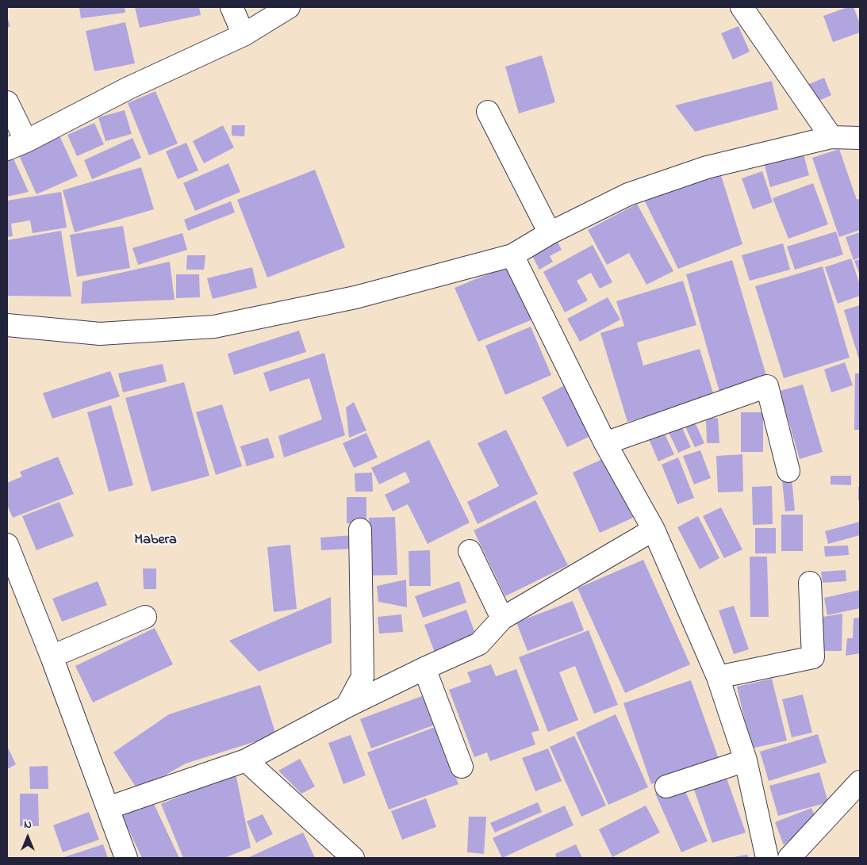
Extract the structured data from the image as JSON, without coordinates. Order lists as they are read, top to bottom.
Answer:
{
  "districts": ["Mabera"],
  "north": "top"
}
